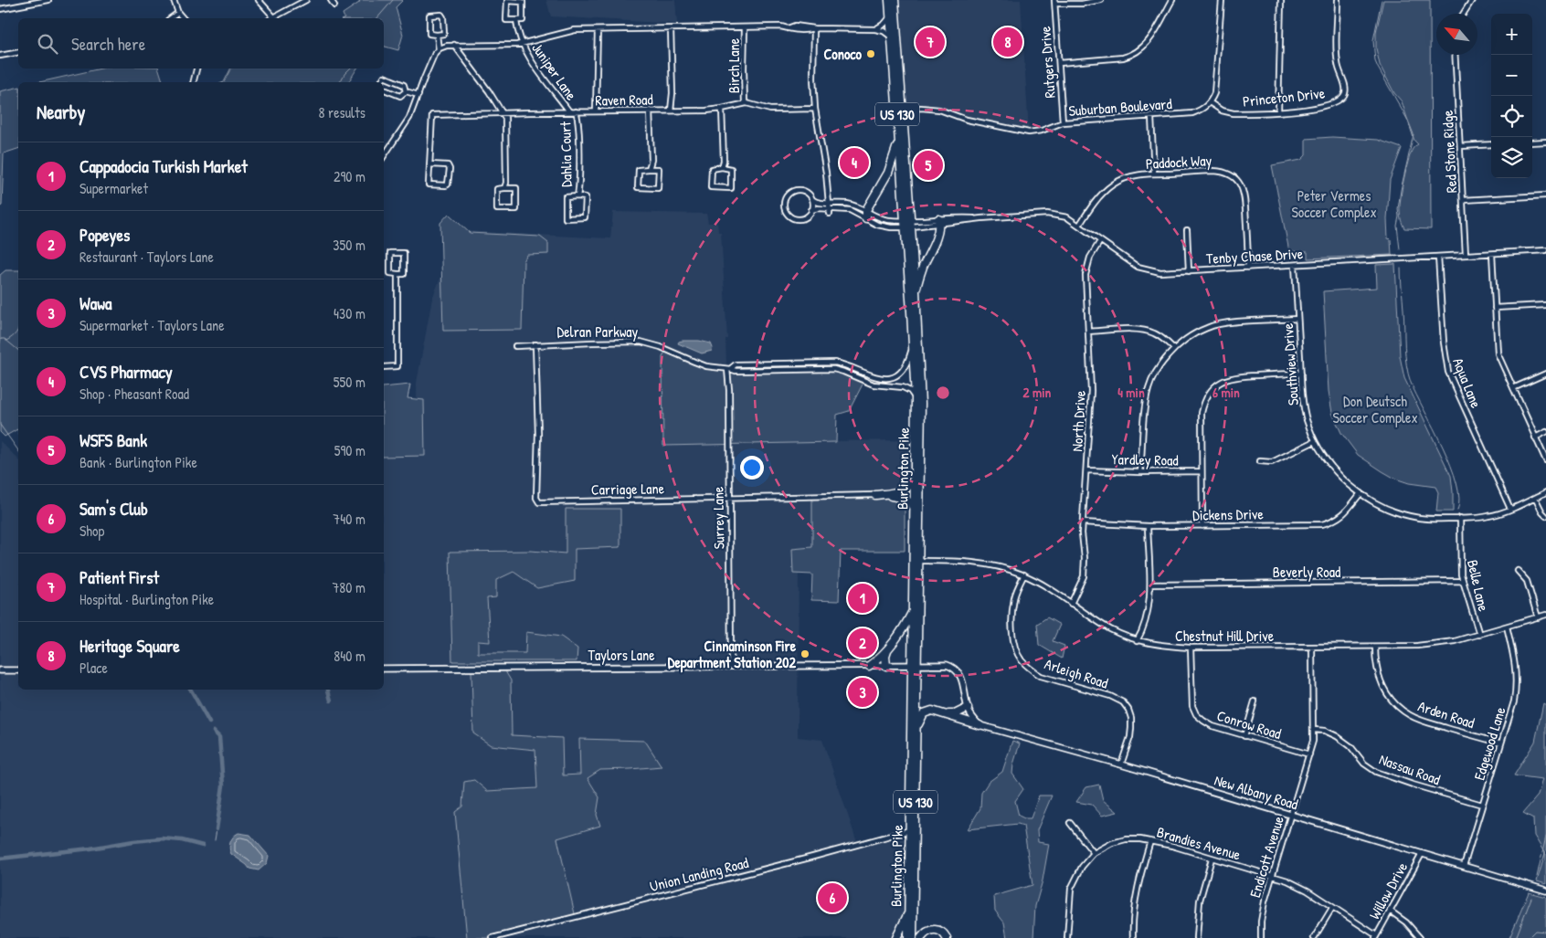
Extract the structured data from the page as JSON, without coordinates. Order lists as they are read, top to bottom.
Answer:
{
  "streets": {
    "highway": ["US 130", "Burlington Pike"],
    "street": [
      "Rutgers Drive",
      "Birch Lane",
      "Juniper Lane",
      "Princeton Drive",
      "Raven Road",
      "Suburban Boulevard",
      "Red Stone Ridge",
      "Dahlia Court",
      "Paddock Way",
      "Tenby Chase Drive",
      "Delran Parkway",
      "Southview Drive",
      "Aqua Lane",
      "North Drive",
      "Yardley Road",
      "Carriage Lane",
      "Dickens Drive",
      "Surrey Lane",
      "Beverly Road",
      "Belle Lane",
      "Chestnut Hill Drive",
      "Taylors Lane",
      "Arleigh Road",
      "Arden Road",
      "Conrow Road",
      "Edgewood Lane",
      "Nassau Road",
      "New Albany Road",
      "Brandies Avenue",
      "Endicott Avenue",
      "Union Landing Road",
      "Willow Drive"
    ]
  },
  "crossings": [
    ["Rutgers Drive", "Suburban Boulevard"],
    ["Birch Lane", "Raven Road"],
    ["Juniper Lane", "Raven Road"],
    ["Princeton Drive", "Suburban Boulevard"],
    ["Raven Road", "Dahlia Court"],
    ["Suburban Boulevard", "Burlington Pike"],
    ["Red Stone Ridge", "Tenby Chase Drive"],
    ["Paddock Way", "Tenby Chase Drive"],
    ["Tenby Chase Drive", "Southview Drive"],
    ["Tenby Chase Drive", "Aqua Lane"],
    ["Tenby Chase Drive", "North Drive"],
    ["Tenby Chase Drive", "Burlington Pike"],
    ["Delran Parkway", "Burlington Pike"],
    ["Delran Parkway", "Carriage Lane"],
    ["Delran Parkway", "Surrey Lane"],
    ["Southview Drive", "Aqua Lane"],
    ["Southview Drive", "Dickens Drive"],
    ["Southview Drive", "Belle Lane"],
    ["North Drive", "Yardley Road"],
    ["North Drive", "Dickens Drive"],
    ["North Drive", "Chestnut Hill Drive"],
    ["Burlington Pike", "Chestnut Hill Drive"],
    ["Burlington Pike", "Taylors Lane"],
    ["Burlington Pike", "Union Landing Road"],
    ["Carriage Lane", "Surrey Lane"],
    ["Surrey Lane", "Taylors Lane"],
    ["Beverly Road", "Belle Lane"],
    ["Belle Lane", "Chestnut Hill Drive"],
    ["Chestnut Hill Drive", "Arleigh Road"],
    ["Chestnut Hill Drive", "Arden Road"],
    ["Chestnut Hill Drive", "Conrow Road"],
    ["Chestnut Hill Drive", "Edgewood Lane"],
    ["Chestnut Hill Drive", "Endicott Avenue"],
    ["Arleigh Road", "New Albany Road"],
    ["Arden Road", "Edgewood Lane"],
    ["Conrow Road", "Endicott Avenue"],
    ["Edgewood Lane", "Nassau Road"],
    ["Edgewood Lane", "New Albany Road"],
    ["Nassau Road", "Endicott Avenue"],
    ["New Albany Road", "Endicott Avenue"],
    ["New Albany Road", "Willow Drive"],
    ["Brandies Avenue", "Endicott Avenue"],
    ["Brandies Avenue", "Willow Drive"]
  ],
  "parks": ["Peter Vermes Soccer Complex", "Don Deutsch Soccer Complex"],
  "places": ["Conoco", "Cinnaminson Fire Department Station 202"],
  "north": "top left",
  "page": {
    "map_buttons": ["+", "−"],
    "search": "Search here",
    "pins": [
      "7",
      "8",
      "4",
      "5",
      "1",
      "2",
      "3",
      "6"
    ],
    "heading": ["Nearby", "8 results"],
    "list": [
      {
        "mark": "1",
        "name": "Cappadocia Turkish Market",
        "note": "Supermarket",
        "value": "290 m"
      },
      {
        "mark": "2",
        "name": "Popeyes",
        "note": "Restaurant · Taylors Lane",
        "value": "350 m"
      },
      {
        "mark": "3",
        "name": "Wawa",
        "note": "Supermarket · Taylors Lane",
        "value": "430 m"
      },
      {
        "mark": "4",
        "name": "CVS Pharmacy",
        "note": "Shop · Pheasant Road",
        "value": "550 m"
      },
      {
        "mark": "5",
        "name": "WSFS Bank",
        "note": "Bank · Burlington Pike",
        "value": "590 m"
      },
      {
        "mark": "6",
        "name": "Sam's Club",
        "note": "Shop",
        "value": "740 m"
      },
      {
        "mark": "7",
        "name": "Patient First",
        "note": "Hospital · Burlington Pike",
        "value": "780 m"
      },
      {
        "mark": "8",
        "name": "Heritage Square",
        "note": "Place",
        "value": "840 m"
      }
    ]
  },
  "rings": ["2 min", "4 min", "6 min"]
}
